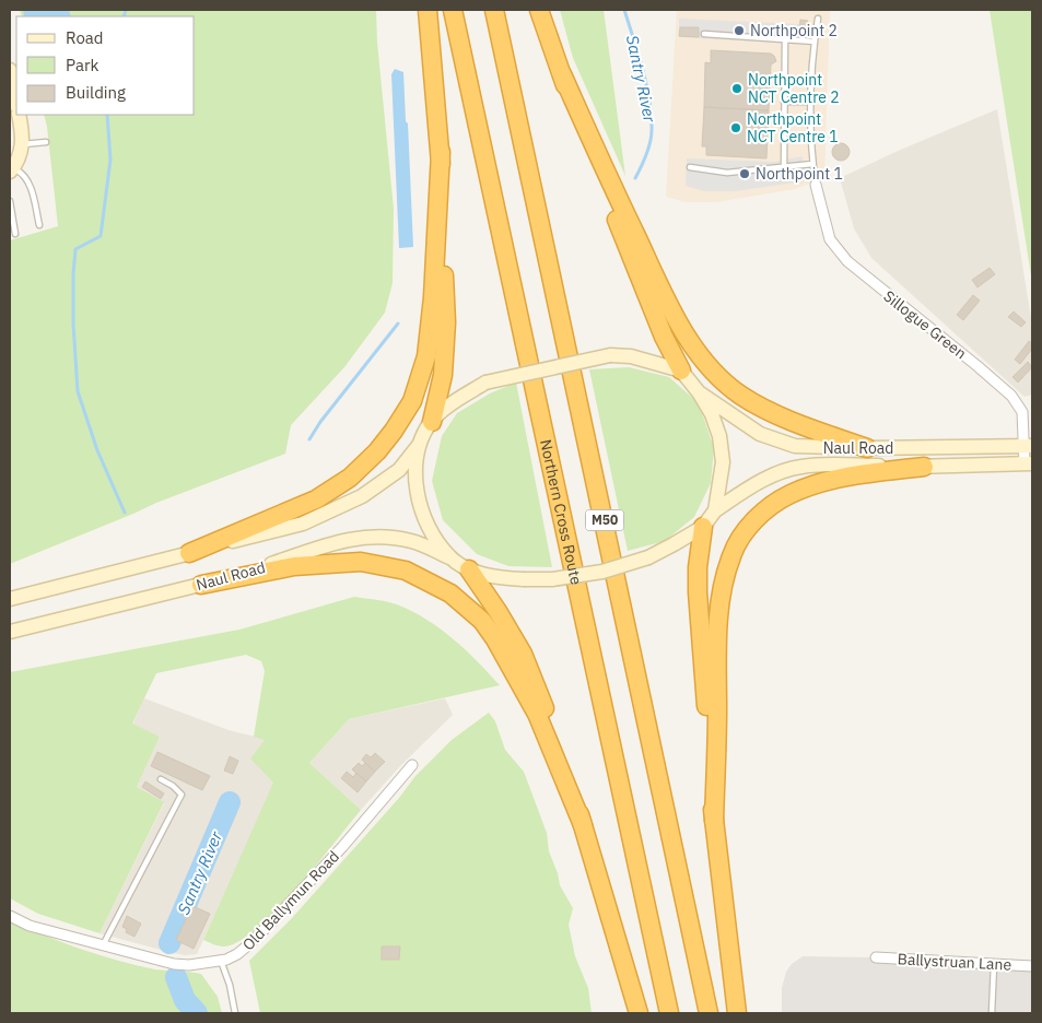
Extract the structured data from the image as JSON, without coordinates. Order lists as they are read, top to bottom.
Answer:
{
  "streets": {
    "highway": ["Northern Cross Route", "M50"],
    "main road": ["Naul Road"],
    "street": ["Sillogue Green", "Old Ballymun Road", "Ballystruan Lane"]
  },
  "crossings": [
    ["Sillogue Green", "Naul Road"]
  ],
  "water": ["Santry River"],
  "places": [
    "Northpoint 2",
    "Northpoint NCT Centre 2",
    "Northpoint NCT Centre 1",
    "Northpoint 1"
  ],
  "legend": ["Road", "Park", "Building"]
}
